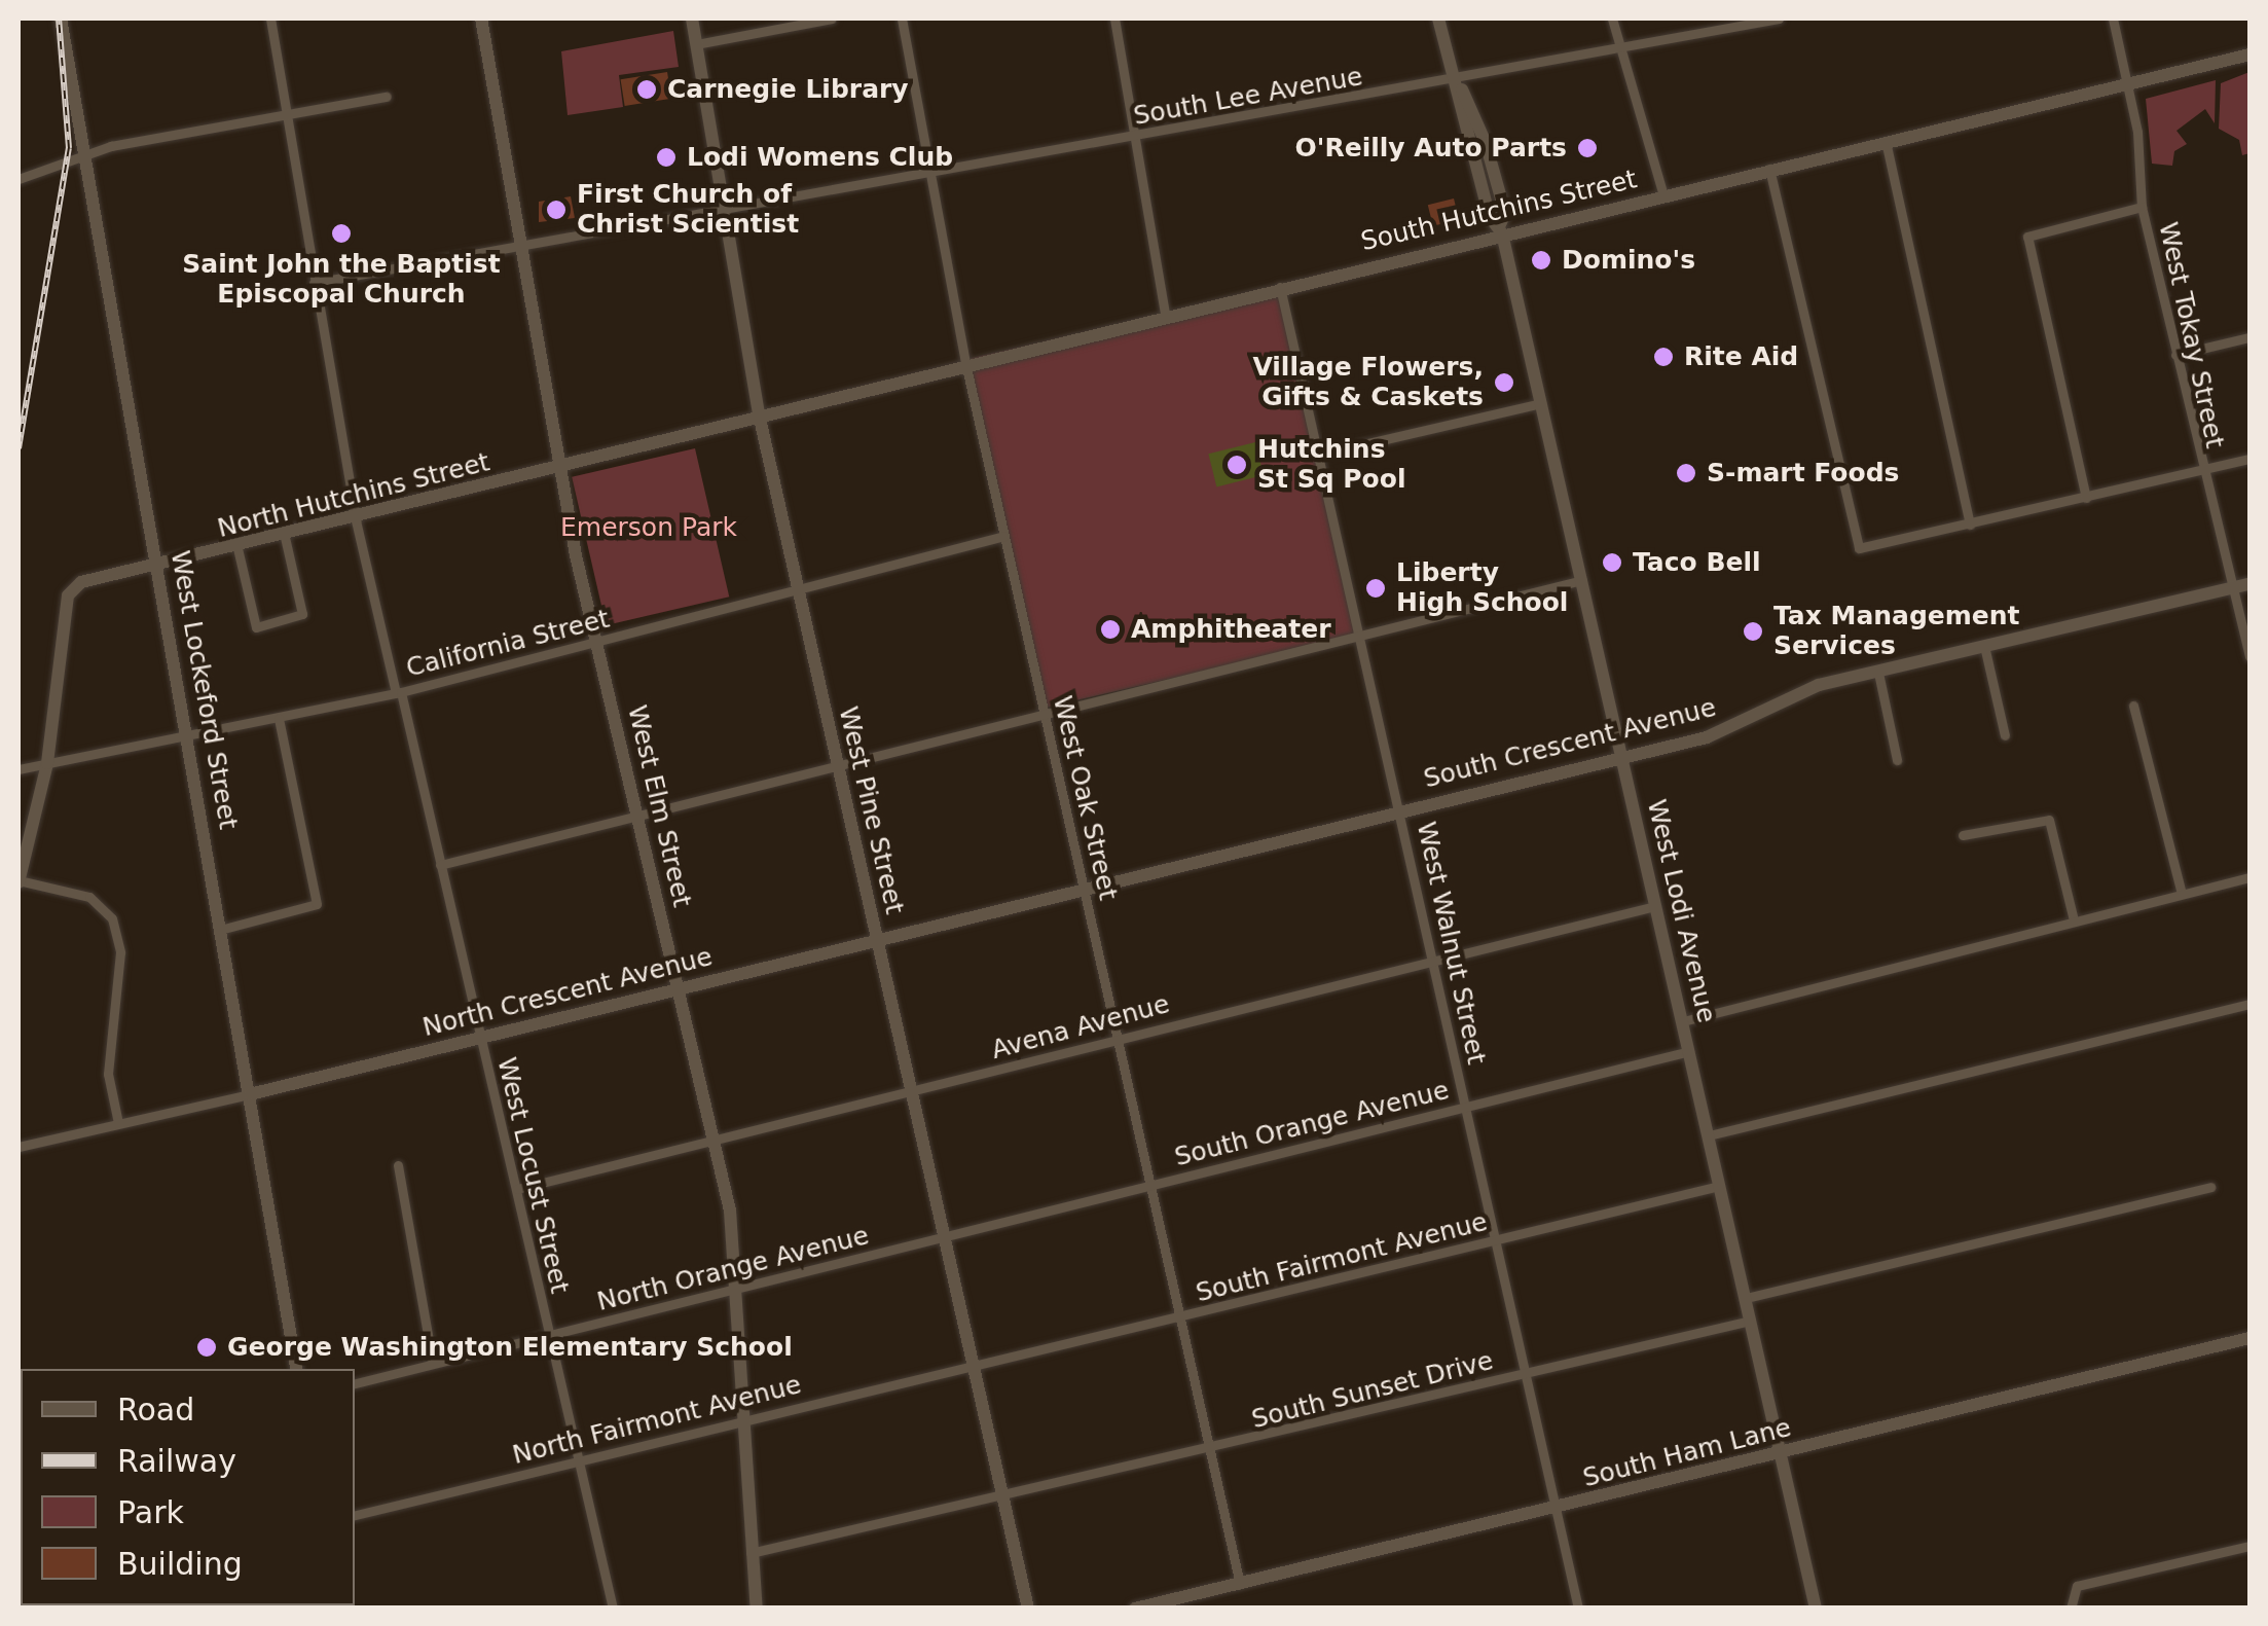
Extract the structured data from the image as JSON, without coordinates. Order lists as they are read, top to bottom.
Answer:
{
  "streets": {
    "street": [
      "South Lee Avenue",
      "South Hutchins Street",
      "West Tokay Street",
      "North Hutchins Street",
      "California Street",
      "West Lockeford Street",
      "South Crescent Avenue",
      "West Oak Street",
      "West Elm Street",
      "West Pine Street",
      "West Lodi Avenue",
      "West Walnut Street",
      "North Crescent Avenue",
      "Avena Avenue",
      "South Orange Avenue",
      "West Locust Street",
      "South Fairmont Avenue",
      "North Orange Avenue",
      "South Sunset Drive",
      "North Fairmont Avenue",
      "South Ham Lane"
    ]
  },
  "crossings": [
    ["South Lee Avenue", "West Oak Street"],
    ["South Lee Avenue", "West Elm Street"],
    ["South Lee Avenue", "West Pine Street"],
    ["South Lee Avenue", "West Lodi Avenue"],
    ["South Lee Avenue", "West Locust Street"],
    ["South Hutchins Street", "West Tokay Street"],
    ["South Hutchins Street", "North Hutchins Street"],
    ["South Hutchins Street", "West Oak Street"],
    ["South Hutchins Street", "West Pine Street"],
    ["South Hutchins Street", "West Lodi Avenue"],
    ["South Hutchins Street", "West Walnut Street"],
    ["West Tokay Street", "South Crescent Avenue"],
    ["North Hutchins Street", "California Street"],
    ["North Hutchins Street", "West Lockeford Street"],
    ["North Hutchins Street", "West Elm Street"],
    ["North Hutchins Street", "West Pine Street"],
    ["North Hutchins Street", "West Locust Street"],
    ["California Street", "West Lockeford Street"],
    ["California Street", "West Oak Street"],
    ["California Street", "West Elm Street"],
    ["California Street", "West Pine Street"],
    ["California Street", "West Locust Street"],
    ["West Lockeford Street", "North Crescent Avenue"],
    ["South Crescent Avenue", "West Oak Street"],
    ["South Crescent Avenue", "West Lodi Avenue"],
    ["South Crescent Avenue", "West Walnut Street"],
    ["South Crescent Avenue", "North Crescent Avenue"],
    ["West Oak Street", "Avena Avenue"],
    ["West Oak Street", "South Orange Avenue"],
    ["West Oak Street", "South Fairmont Avenue"],
    ["West Oak Street", "South Sunset Drive"],
    ["West Oak Street", "South Ham Lane"],
    ["West Elm Street", "North Crescent Avenue"],
    ["West Elm Street", "Avena Avenue"],
    ["West Elm Street", "North Orange Avenue"],
    ["West Elm Street", "South Sunset Drive"],
    ["West Elm Street", "North Fairmont Avenue"],
    ["West Pine Street", "North Crescent Avenue"],
    ["West Pine Street", "Avena Avenue"],
    ["West Pine Street", "South Orange Avenue"],
    ["West Pine Street", "South Fairmont Avenue"],
    ["West Pine Street", "North Orange Avenue"],
    ["West Pine Street", "South Sunset Drive"],
    ["West Pine Street", "North Fairmont Avenue"],
    ["West Lodi Avenue", "Avena Avenue"],
    ["West Lodi Avenue", "South Orange Avenue"],
    ["West Lodi Avenue", "South Fairmont Avenue"],
    ["West Lodi Avenue", "South Sunset Drive"],
    ["West Lodi Avenue", "South Ham Lane"],
    ["West Walnut Street", "Avena Avenue"],
    ["West Walnut Street", "South Orange Avenue"],
    ["West Walnut Street", "South Fairmont Avenue"],
    ["West Walnut Street", "South Sunset Drive"],
    ["West Walnut Street", "South Ham Lane"],
    ["North Crescent Avenue", "West Locust Street"],
    ["Avena Avenue", "West Locust Street"],
    ["South Orange Avenue", "North Orange Avenue"],
    ["West Locust Street", "North Orange Avenue"],
    ["West Locust Street", "North Fairmont Avenue"],
    ["South Fairmont Avenue", "North Fairmont Avenue"]
  ],
  "parks": ["Emerson Park"],
  "places": [
    "Carnegie Library",
    "O'Reilly Auto Parts",
    "Lodi Womens Club",
    "First Church of Christ Scientist",
    "Saint John the Baptist Episcopal Church",
    "Domino's",
    "Rite Aid",
    "Village Flowers, Gifts & Caskets",
    "Hutchins St Sq Pool",
    "S-mart Foods",
    "Taco Bell",
    "Liberty High School",
    "Amphitheater",
    "Tax Management Services",
    "George Washington Elementary School"
  ],
  "legend": [
    "Road",
    "Railway",
    "Park",
    "Building"
  ]
}
